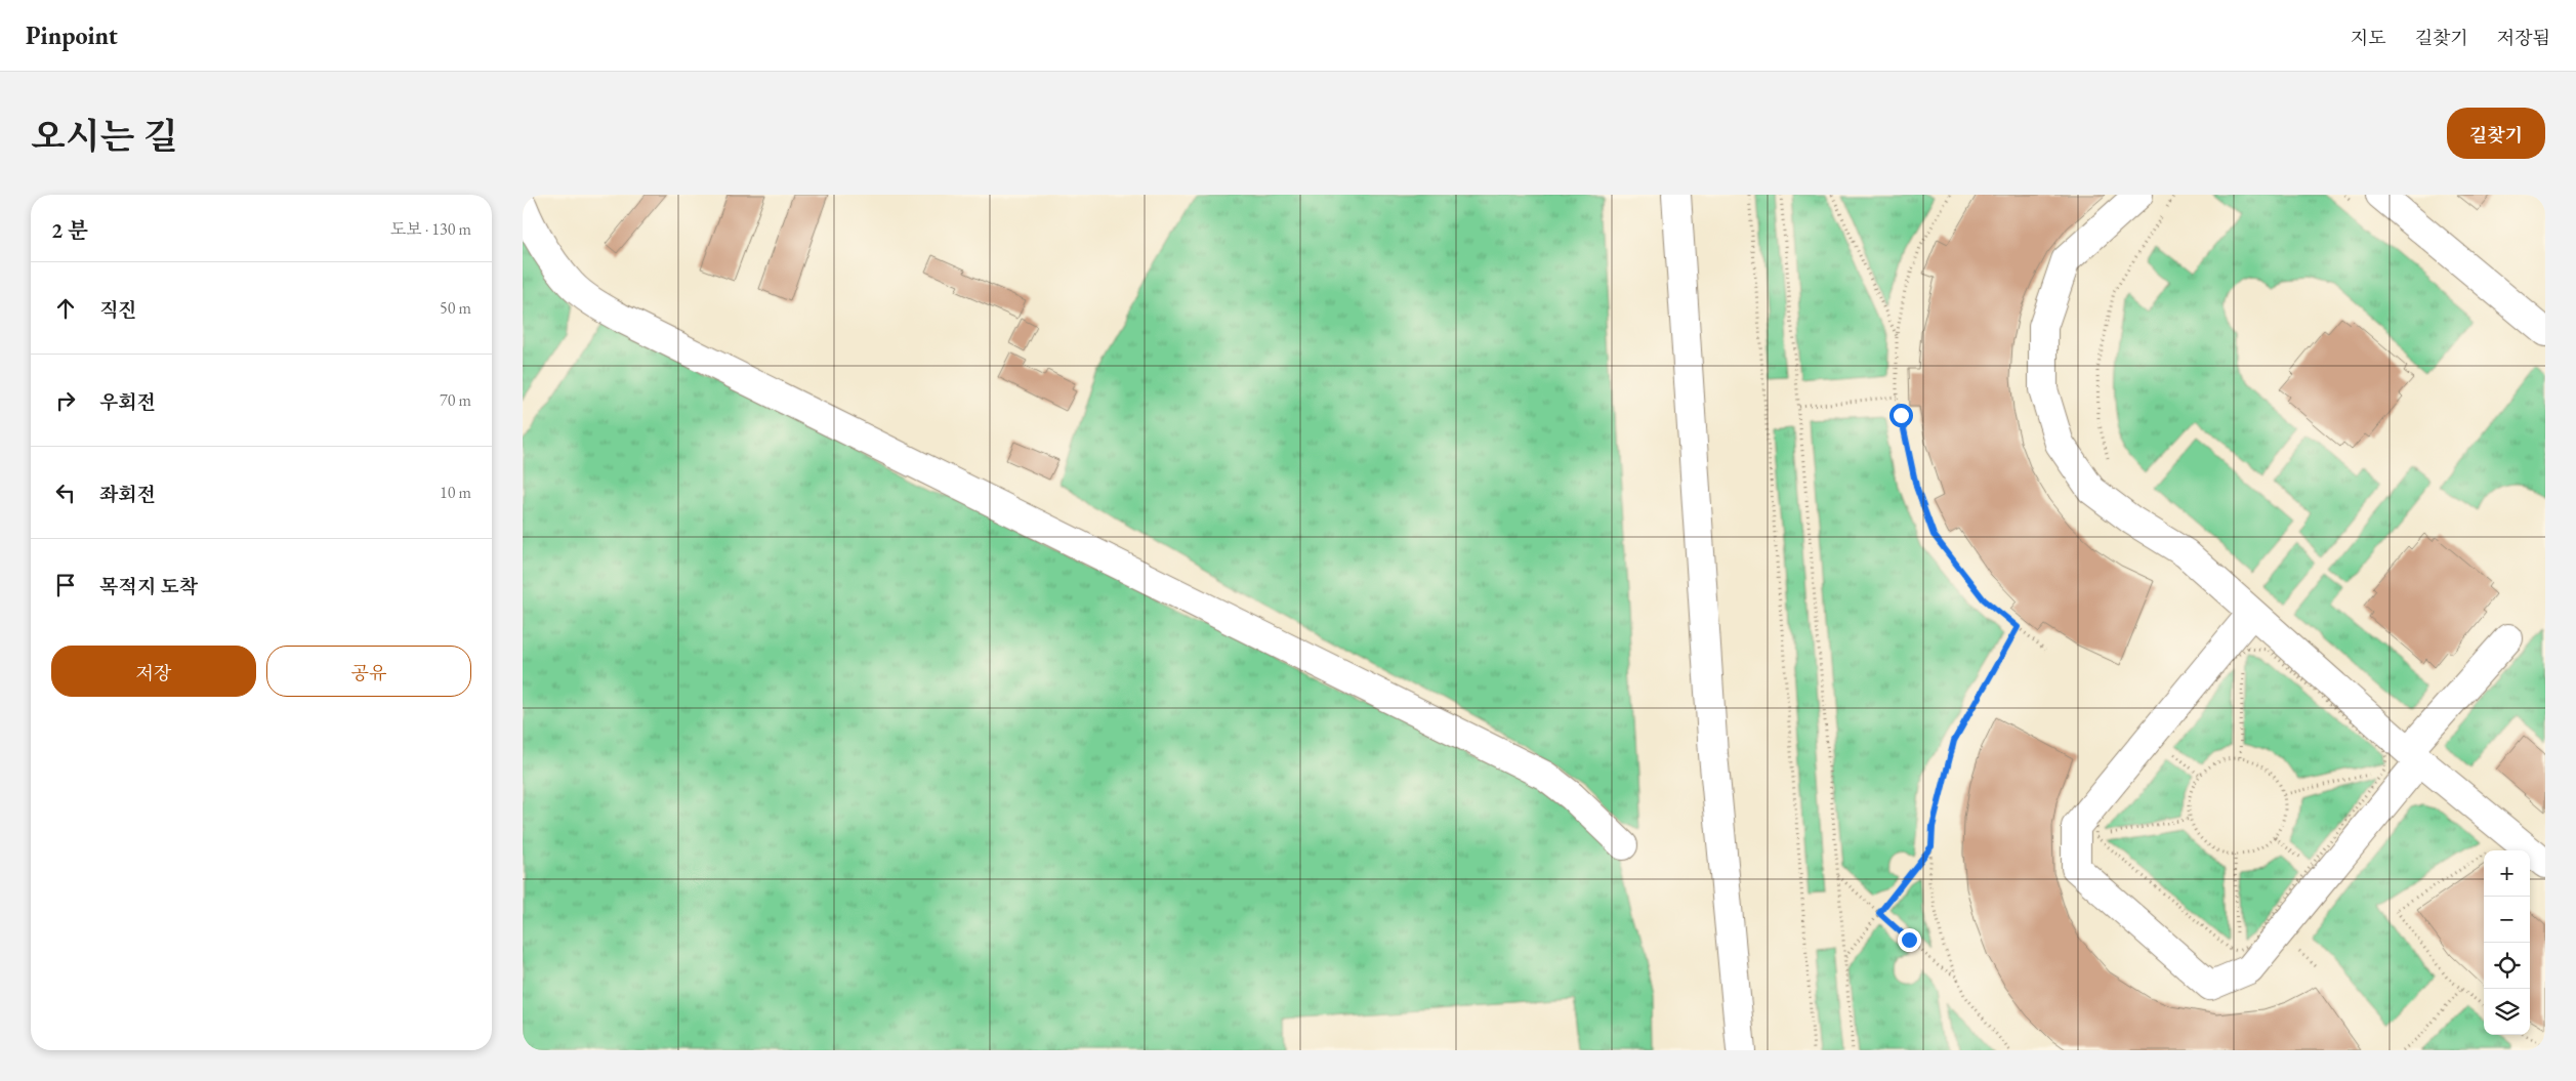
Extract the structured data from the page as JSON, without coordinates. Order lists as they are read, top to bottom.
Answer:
{
  "page": {
    "header": "Pinpoint",
    "nav": ["지도", "길찾기", "저장됨"],
    "title": "오시는 길",
    "buttons": [
      "길찾기",
      ["저장", "공유"]
    ],
    "heading": ["2 분", "도보 · 130 m"],
    "list": [
      ["직진", "50 m"],
      ["우회전", "70 m"],
      ["좌회전", "10 m"],
      "목적지 도착"
    ],
    "map_buttons": ["+", "−"]
  }
}
